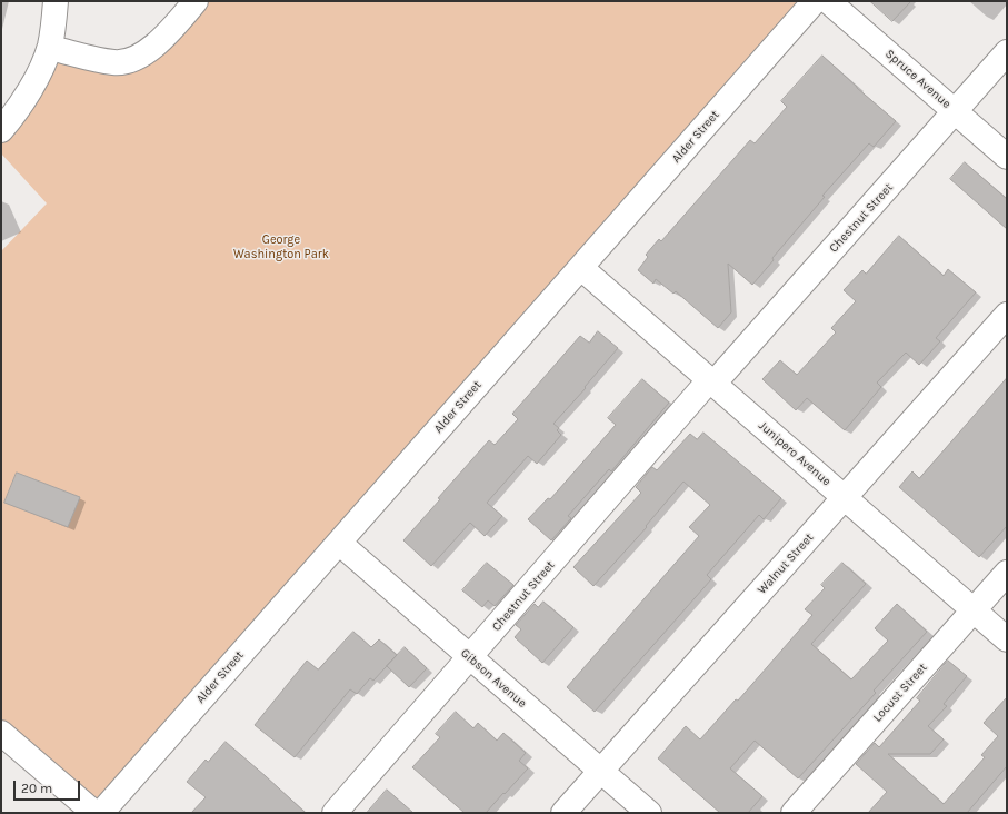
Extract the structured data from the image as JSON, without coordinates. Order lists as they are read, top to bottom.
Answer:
{
  "streets": {
    "street": [
      "Spruce Avenue",
      "Alder Street",
      "Chestnut Street",
      "Junipero Avenue",
      "Walnut Street",
      "Gibson Avenue",
      "Locust Street"
    ]
  },
  "crossings": [
    ["Spruce Avenue", "Chestnut Street"],
    ["Alder Street", "Junipero Avenue"],
    ["Alder Street", "Gibson Avenue"],
    ["Chestnut Street", "Junipero Avenue"],
    ["Chestnut Street", "Gibson Avenue"],
    ["Junipero Avenue", "Walnut Street"],
    ["Junipero Avenue", "Locust Street"],
    ["Walnut Street", "Gibson Avenue"]
  ],
  "parks": ["George Washington Park"],
  "scale_bar": "20 m"
}
